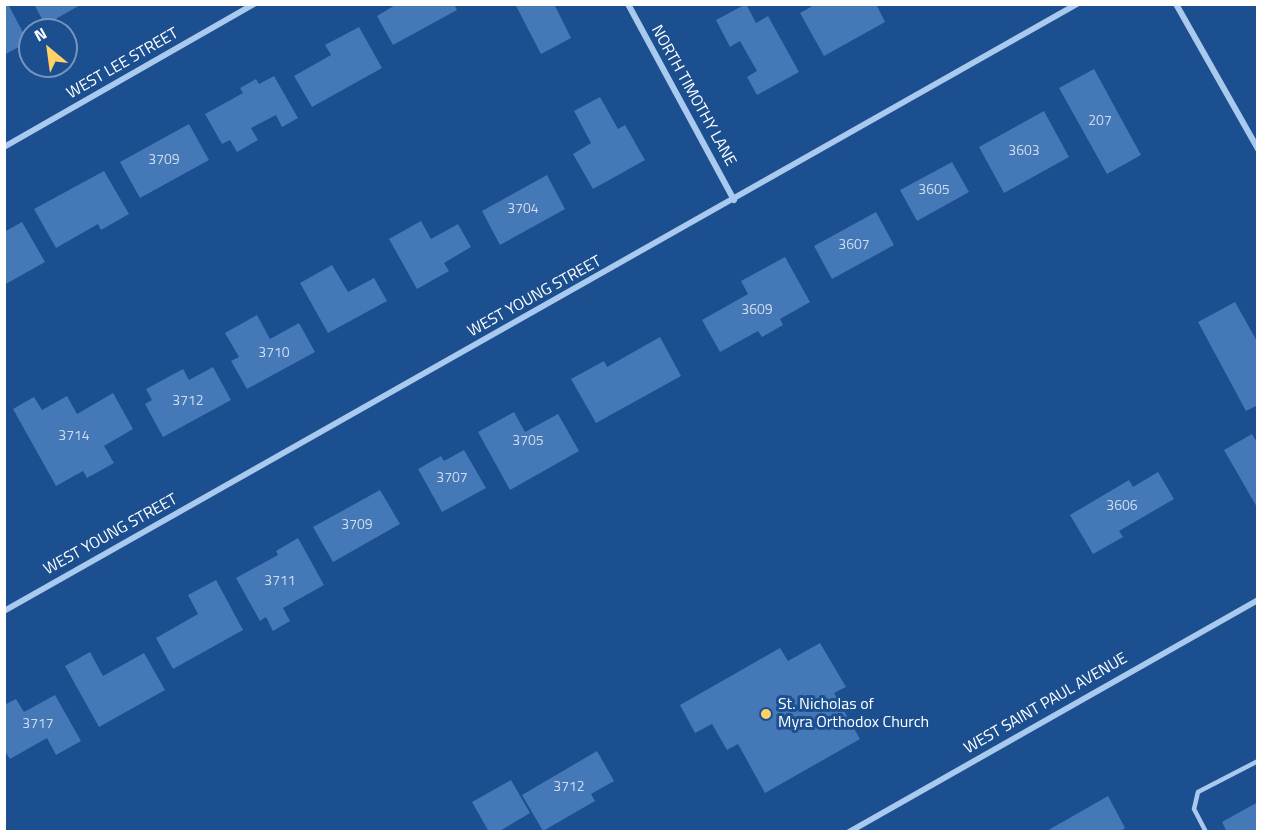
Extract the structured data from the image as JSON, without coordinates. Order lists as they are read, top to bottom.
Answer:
{
  "streets": {
    "street": [
      "WEST LEE STREET",
      "NORTH TIMOTHY LANE",
      "WEST YOUNG STREET",
      "WEST SAINT PAUL AVENUE"
    ]
  },
  "crossings": [
    ["NORTH TIMOTHY LANE", "WEST YOUNG STREET"]
  ],
  "places": ["St. Nicholas of Myra Orthodox Church"],
  "house_numbers": [
    "207",
    "3603",
    "3709",
    "3605",
    "3704",
    "3607",
    "3609",
    "3710",
    "3712",
    "3714",
    "3705",
    "3707",
    "3606",
    "3709",
    "3711",
    "3717",
    "3712"
  ],
  "north": "top left"
}
